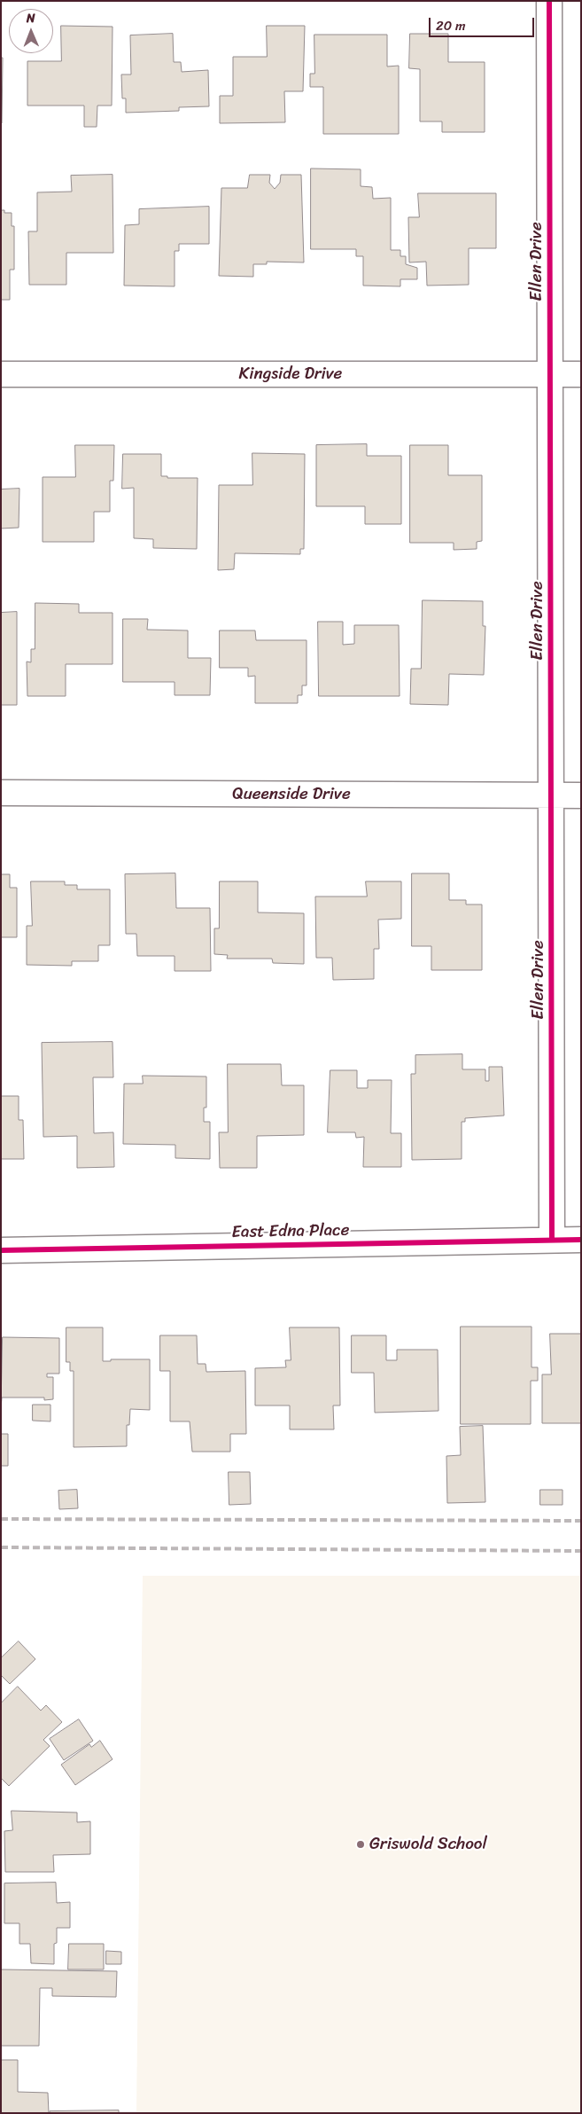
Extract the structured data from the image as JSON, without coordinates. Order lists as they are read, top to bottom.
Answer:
{
  "streets": {
    "street": [
      "Ellen Drive",
      "Kingside Drive",
      "Queenside Drive",
      "East Edna Place"
    ]
  },
  "crossings": [
    ["Ellen Drive", "Kingside Drive"],
    ["Ellen Drive", "Queenside Drive"],
    ["Ellen Drive", "East Edna Place"]
  ],
  "places": ["Griswold School"],
  "scale_bar": "20 m",
  "north": "top"
}
